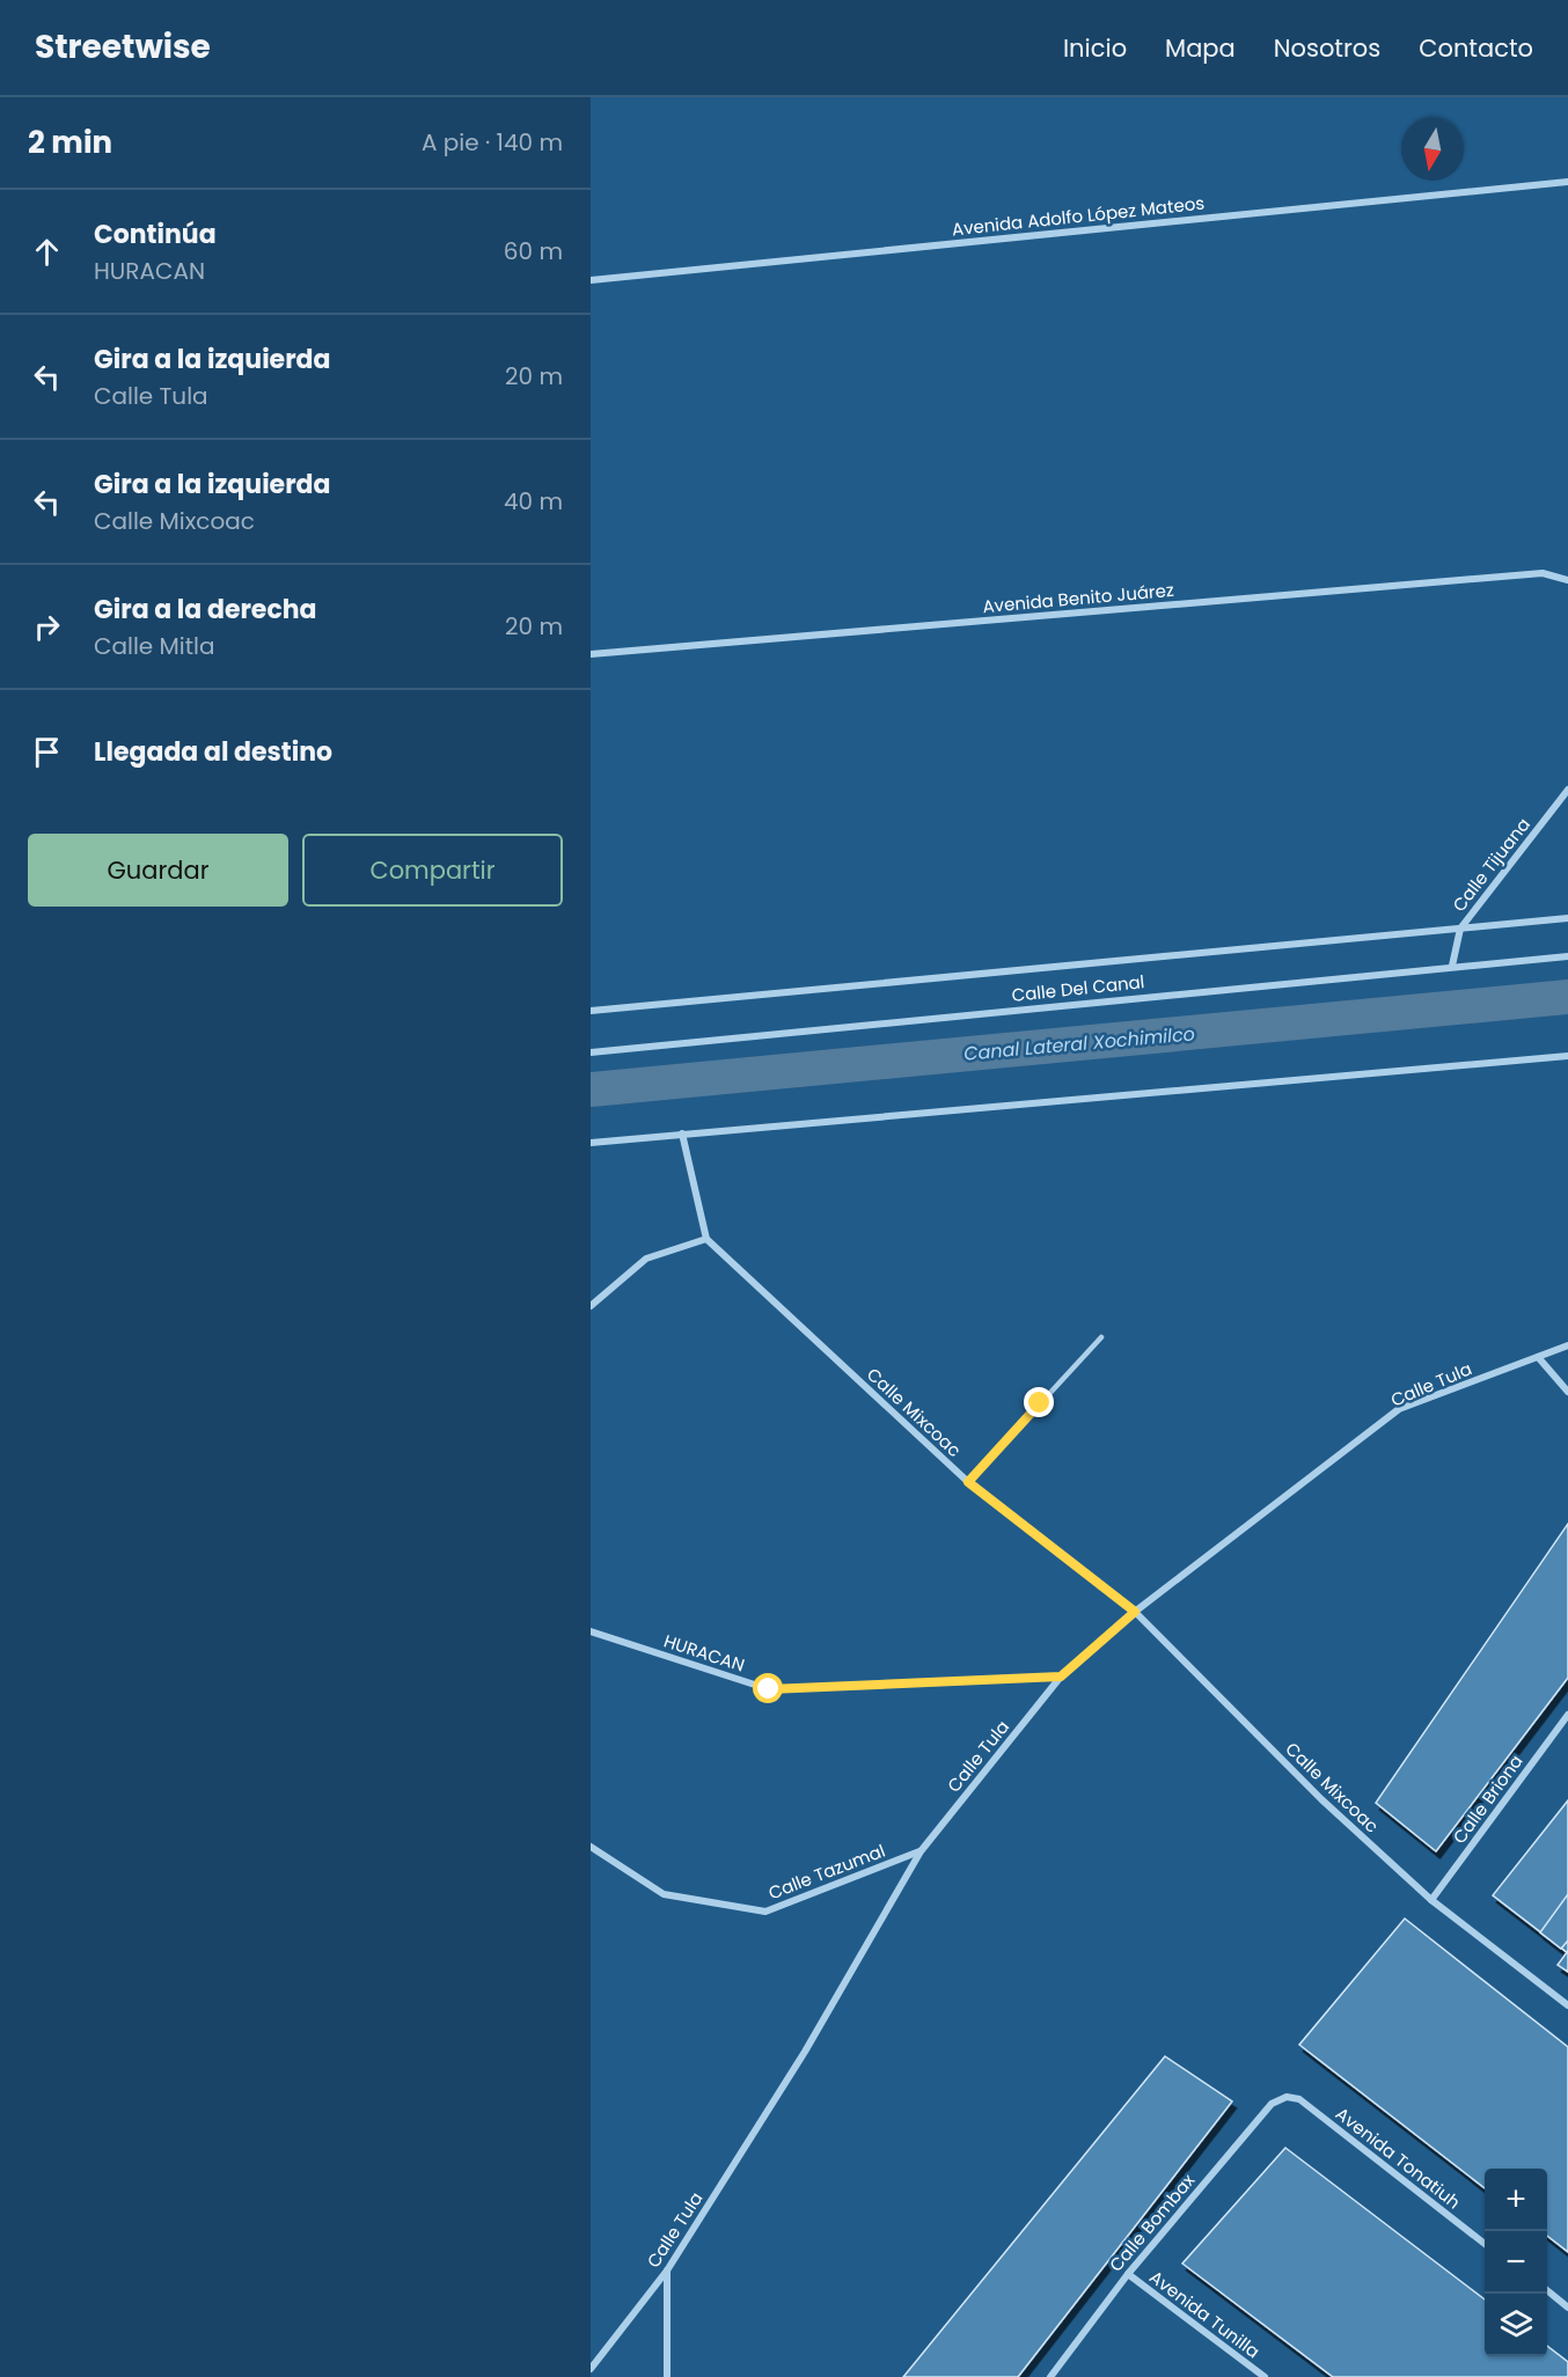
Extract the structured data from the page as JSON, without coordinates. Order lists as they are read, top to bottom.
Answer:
{
  "streets": {
    "street": [
      "Avenida Adolfo López Mateos",
      "Avenida Benito Juárez",
      "Calle Tijuana",
      "Calle Del Canal",
      "Calle Tula",
      "Calle Mixcoac",
      "HURACAN",
      "Calle Briona",
      "Calle Tazumal",
      "Avenida Tonatiuh",
      "Calle Bombax",
      "Avenida Tunilla"
    ]
  },
  "crossings": [
    ["Calle Tijuana", "Calle Del Canal"],
    ["Calle Tula", "Calle Mixcoac"],
    ["Calle Tula", "HURACAN"],
    ["Calle Tula", "Calle Tazumal"],
    ["Calle Mixcoac", "Calle Briona"],
    ["Avenida Tonatiuh", "Calle Bombax"],
    ["Calle Bombax", "Avenida Tunilla"]
  ],
  "water": ["Canal Lateral Xochimilco"],
  "north": "bottom",
  "page": {
    "header": "Streetwise",
    "nav": [
      "Inicio",
      "Mapa",
      "Nosotros",
      "Contacto"
    ],
    "heading": ["2 min", "A pie · 140 m"],
    "list": [
      ["Continúa", "HURACAN", "60 m"],
      ["Gira a la izquierda", "Calle Tula", "20 m"],
      ["Gira a la izquierda", "Calle Mixcoac", "40 m"],
      ["Gira a la derecha", "Calle Mitla", "20 m"],
      "Llegada al destino"
    ],
    "buttons": ["Guardar", "Compartir"],
    "map_buttons": ["+", "−"]
  }
}
